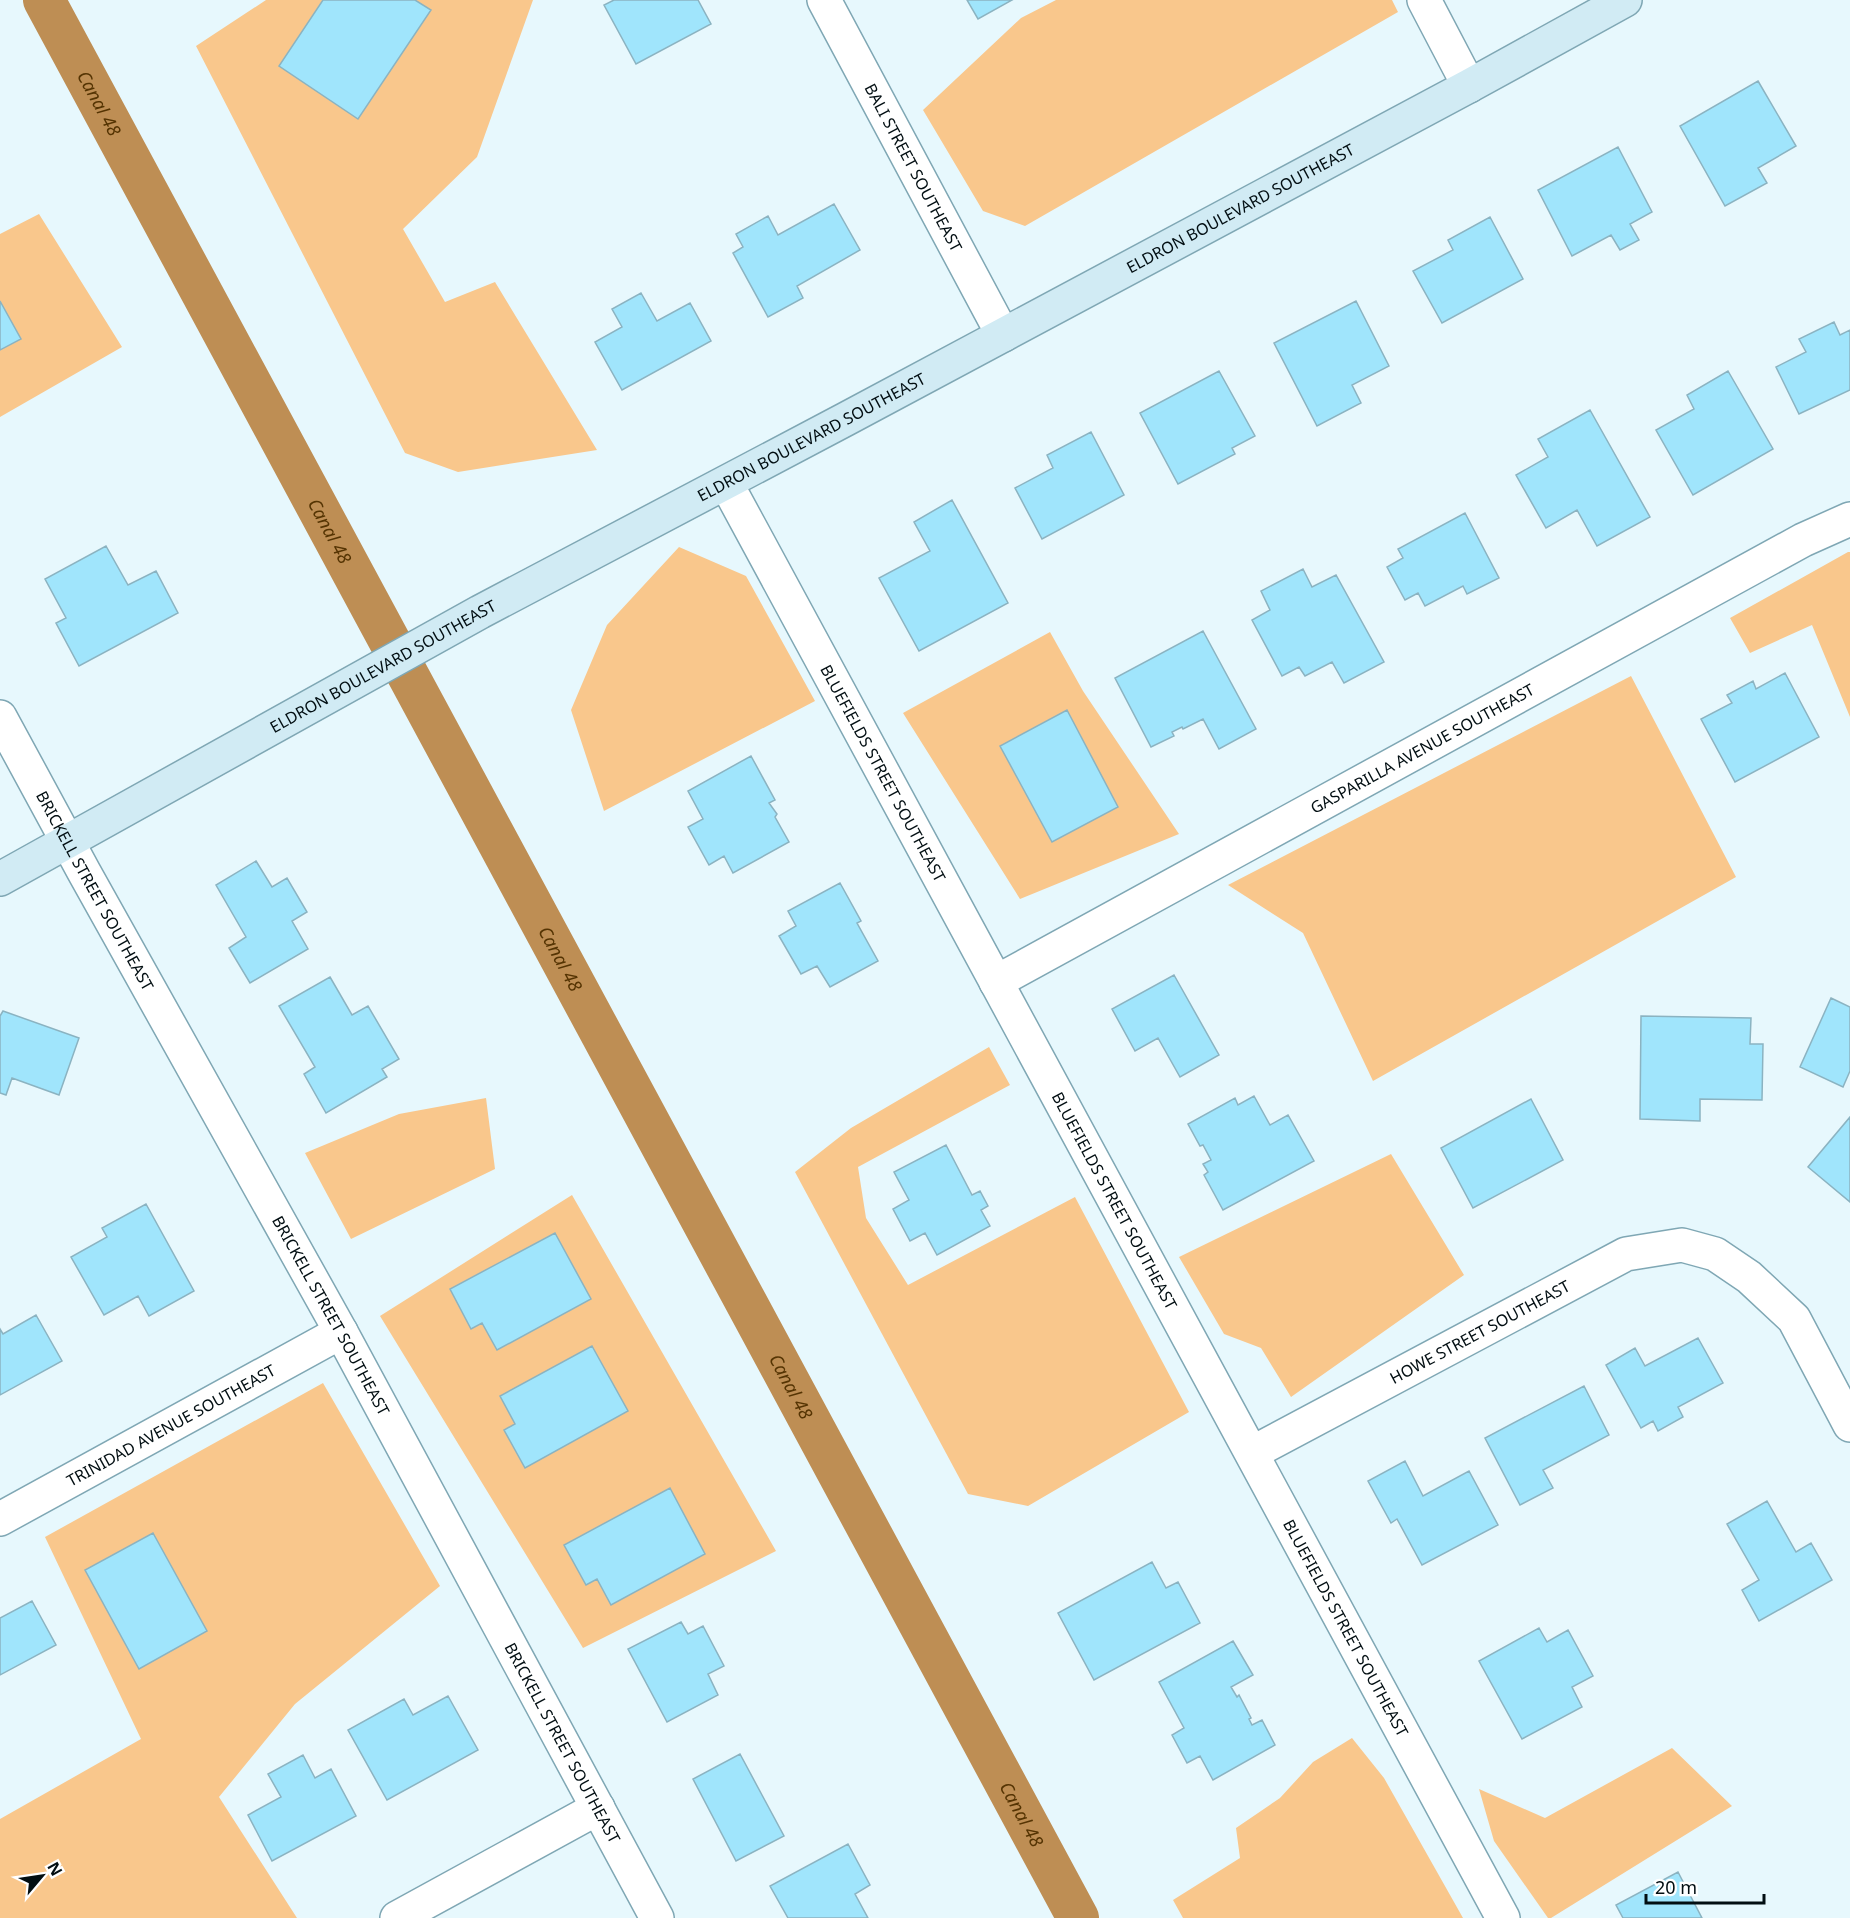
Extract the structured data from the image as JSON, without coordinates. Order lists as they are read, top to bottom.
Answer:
{
  "streets": {
    "street": [
      "BALI STREET SOUTHEAST",
      "ELDRON BOULEVARD SOUTHEAST",
      "GASPARILLA AVENUE SOUTHEAST",
      "BLUEFIELDS STREET SOUTHEAST",
      "BRICKELL STREET SOUTHEAST",
      "HOWE STREET SOUTHEAST",
      "TRINIDAD AVENUE SOUTHEAST"
    ]
  },
  "crossings": [
    ["BALI STREET SOUTHEAST", "ELDRON BOULEVARD SOUTHEAST"],
    ["ELDRON BOULEVARD SOUTHEAST", "BLUEFIELDS STREET SOUTHEAST"],
    ["ELDRON BOULEVARD SOUTHEAST", "BRICKELL STREET SOUTHEAST"],
    ["GASPARILLA AVENUE SOUTHEAST", "BLUEFIELDS STREET SOUTHEAST"],
    ["BLUEFIELDS STREET SOUTHEAST", "HOWE STREET SOUTHEAST"],
    ["BRICKELL STREET SOUTHEAST", "TRINIDAD AVENUE SOUTHEAST"]
  ],
  "water": ["Canal 48"],
  "scale_bar": "20 m",
  "north": "top right"
}
